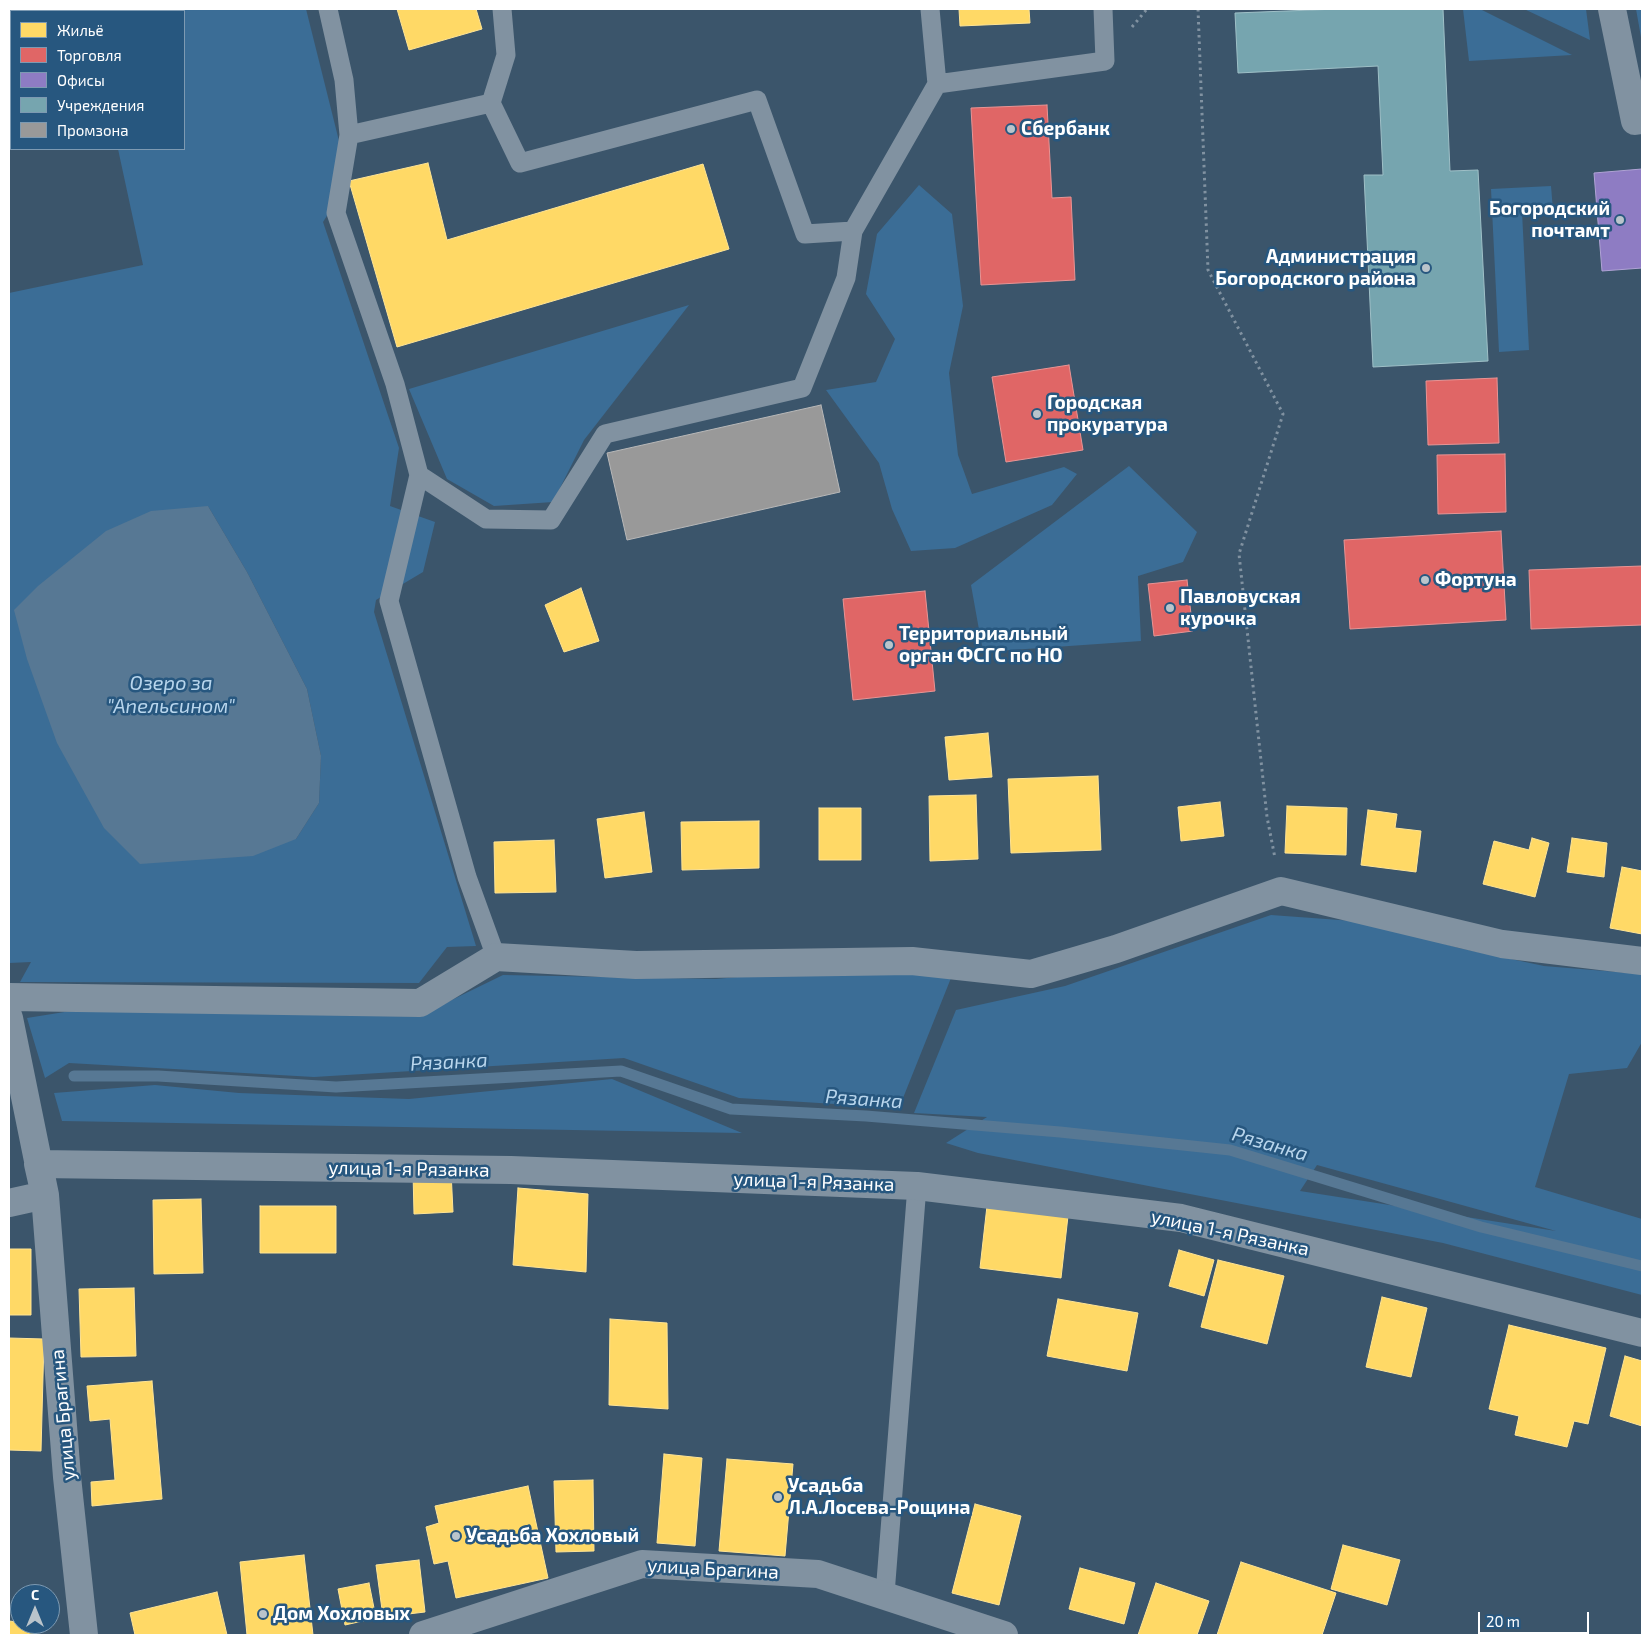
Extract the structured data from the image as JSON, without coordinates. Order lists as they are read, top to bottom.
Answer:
{
  "streets": {
    "street": ["улица 1-я Рязанка", "улица Брагина"]
  },
  "water": ["Озеро за \"Апельсином\"", "Рязанка"],
  "places": [
    "Сбербанк",
    "Богородский почтамт",
    "Администрация Богородского района",
    "Городская прокуратура",
    "Фортуна",
    "Павловуская курочка",
    "Территориальный орган ФСГС по НО",
    "Усадьба Л.А.Лосева-Рощина",
    "Усадьба Хохловый",
    "Дом Хохловых"
  ],
  "legend": [
    "Жильё",
    "Торговля",
    "Офисы",
    "Учреждения",
    "Промзона"
  ],
  "scale_bar": "20 m",
  "north": "top"
}
